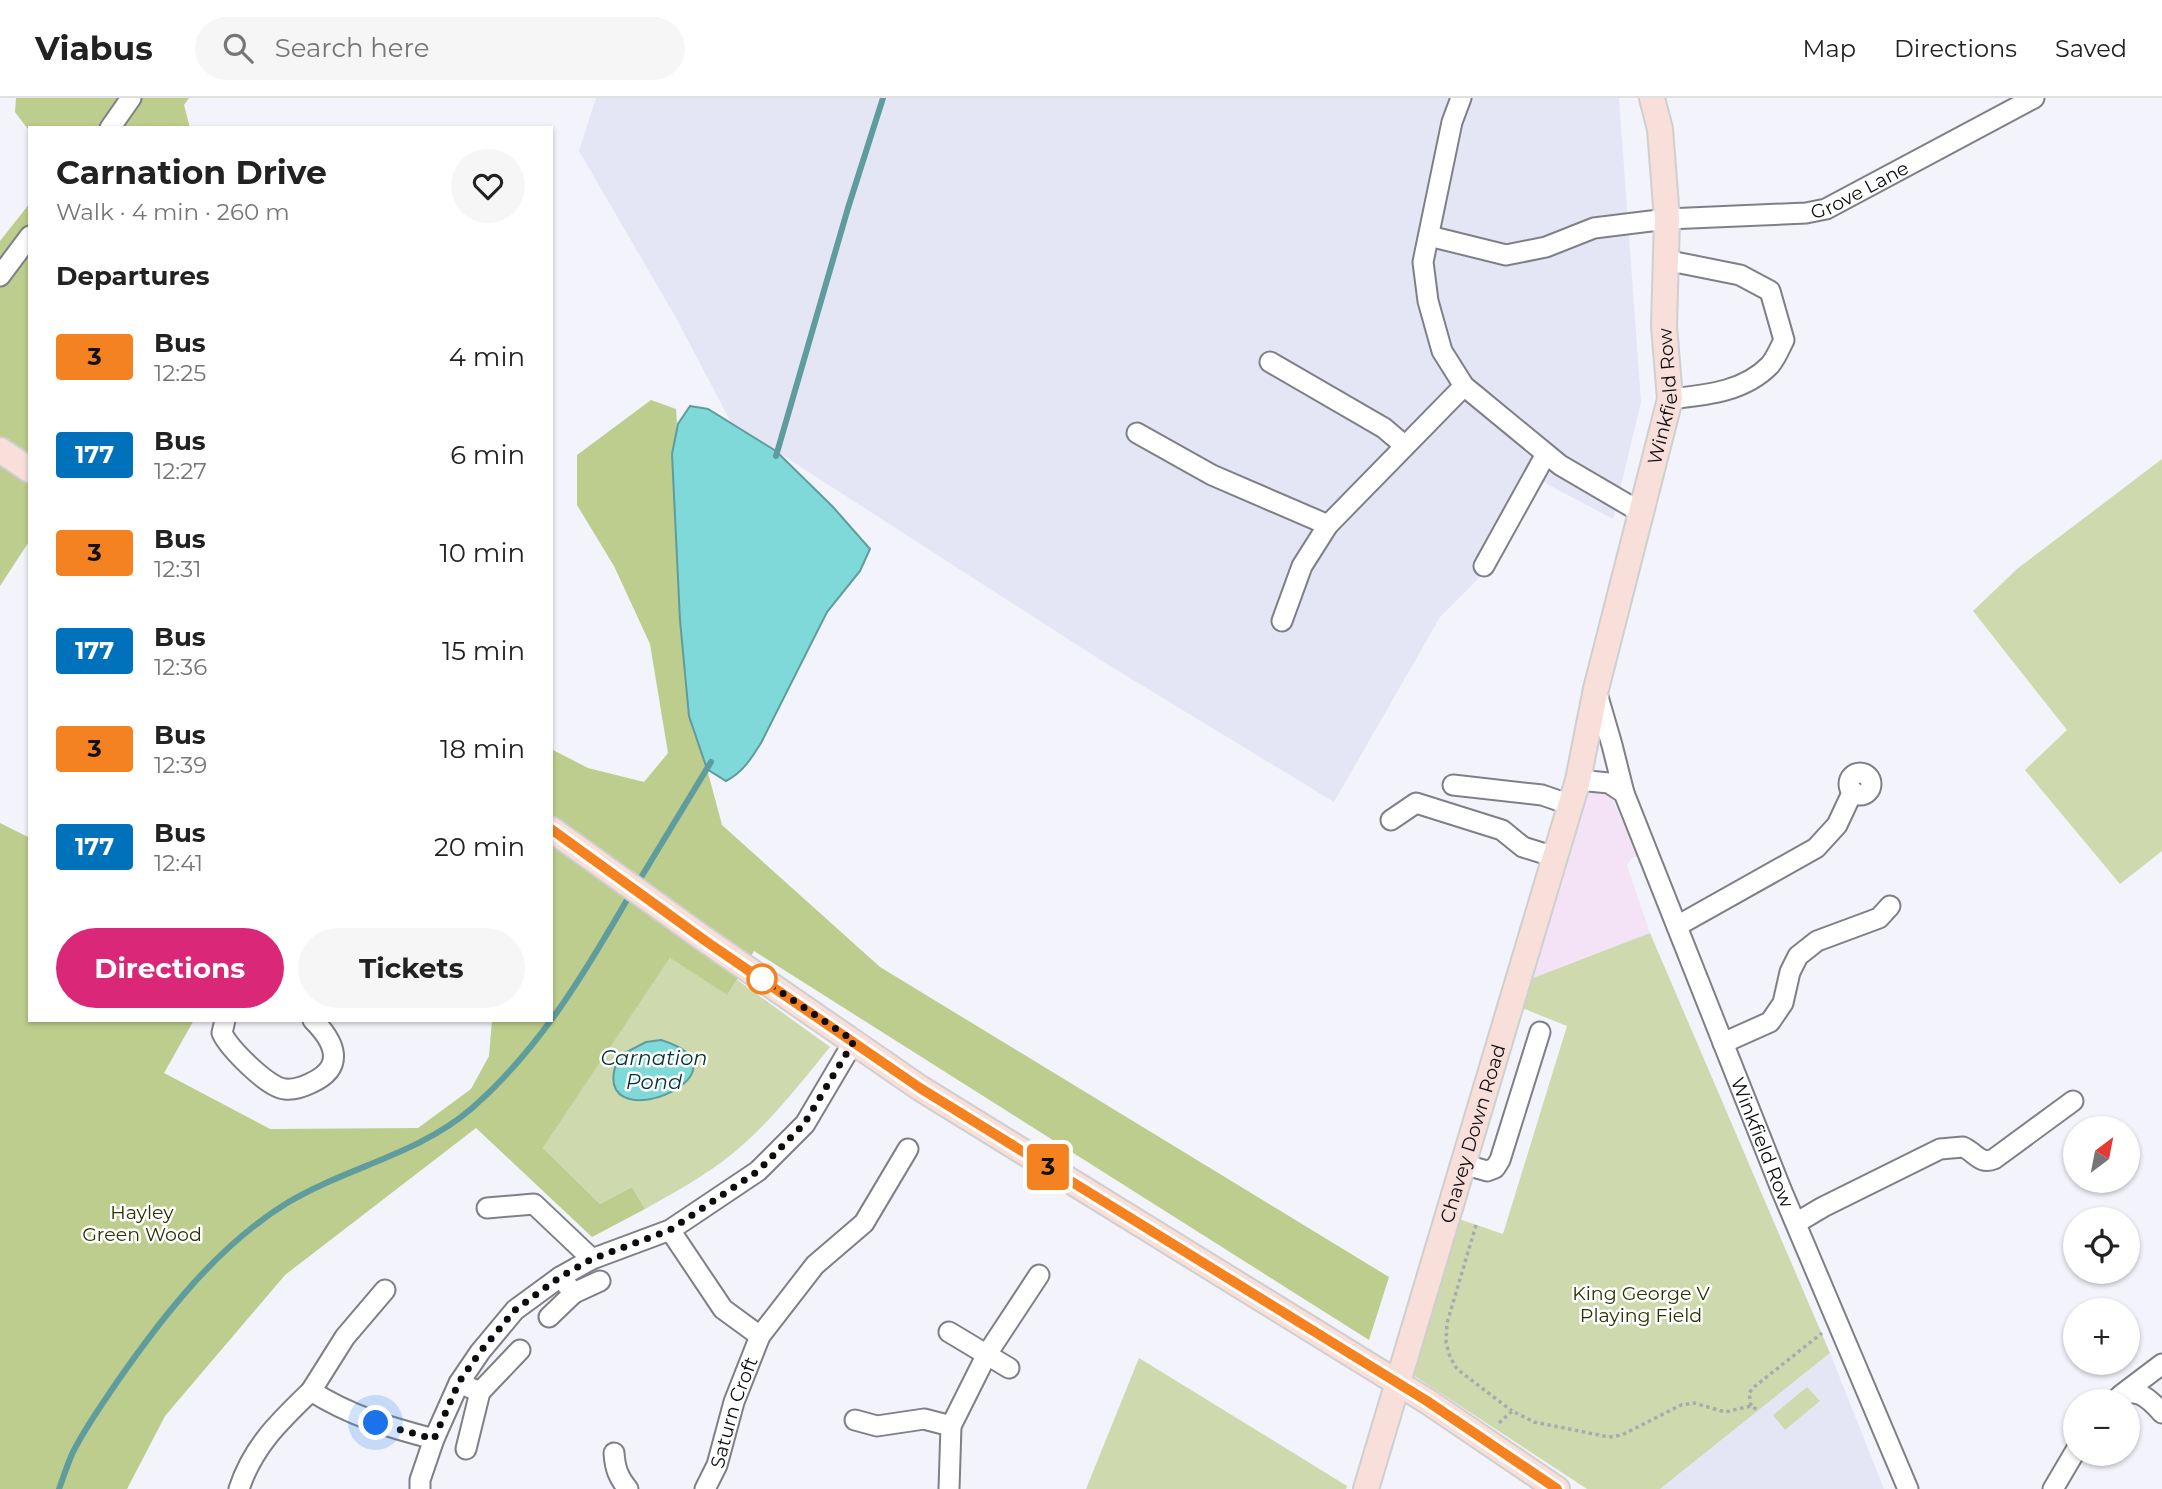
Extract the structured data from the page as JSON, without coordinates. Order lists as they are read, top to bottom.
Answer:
{
  "streets": {
    "main road": ["Winkfield Row", "Chavey Down Road"],
    "street": ["Grove Lane", "Saturn Croft"]
  },
  "crossings": [
    ["Grove Lane", "Winkfield Row"],
    ["Winkfield Row", "Chavey Down Road"]
  ],
  "water": ["Carnation Pond"],
  "parks": ["Hayley Green Wood", "King George V Playing Field"],
  "lines": ["bus line 3"],
  "north": "top right",
  "page": {
    "header": "Viabus",
    "search": "Search here",
    "nav": ["Map", "Directions", "Saved"],
    "on_map": "3",
    "heading": [
      ["Carnation Drive", "Walk · 4 min · 260 m"],
      "Departures"
    ],
    "list": [
      {
        "mark": "3",
        "name": "Bus",
        "note": "12:25",
        "value": "4 min"
      },
      {
        "mark": "177",
        "name": "Bus",
        "note": "12:27",
        "value": "6 min"
      },
      {
        "mark": "3",
        "name": "Bus",
        "note": "12:31",
        "value": "10 min"
      },
      {
        "mark": "177",
        "name": "Bus",
        "note": "12:36",
        "value": "15 min"
      },
      {
        "mark": "3",
        "name": "Bus",
        "note": "12:39",
        "value": "18 min"
      },
      {
        "mark": "177",
        "name": "Bus",
        "note": "12:41",
        "value": "20 min"
      }
    ],
    "buttons": ["Directions", "Tickets"],
    "map_buttons": ["+", "−"]
  }
}
